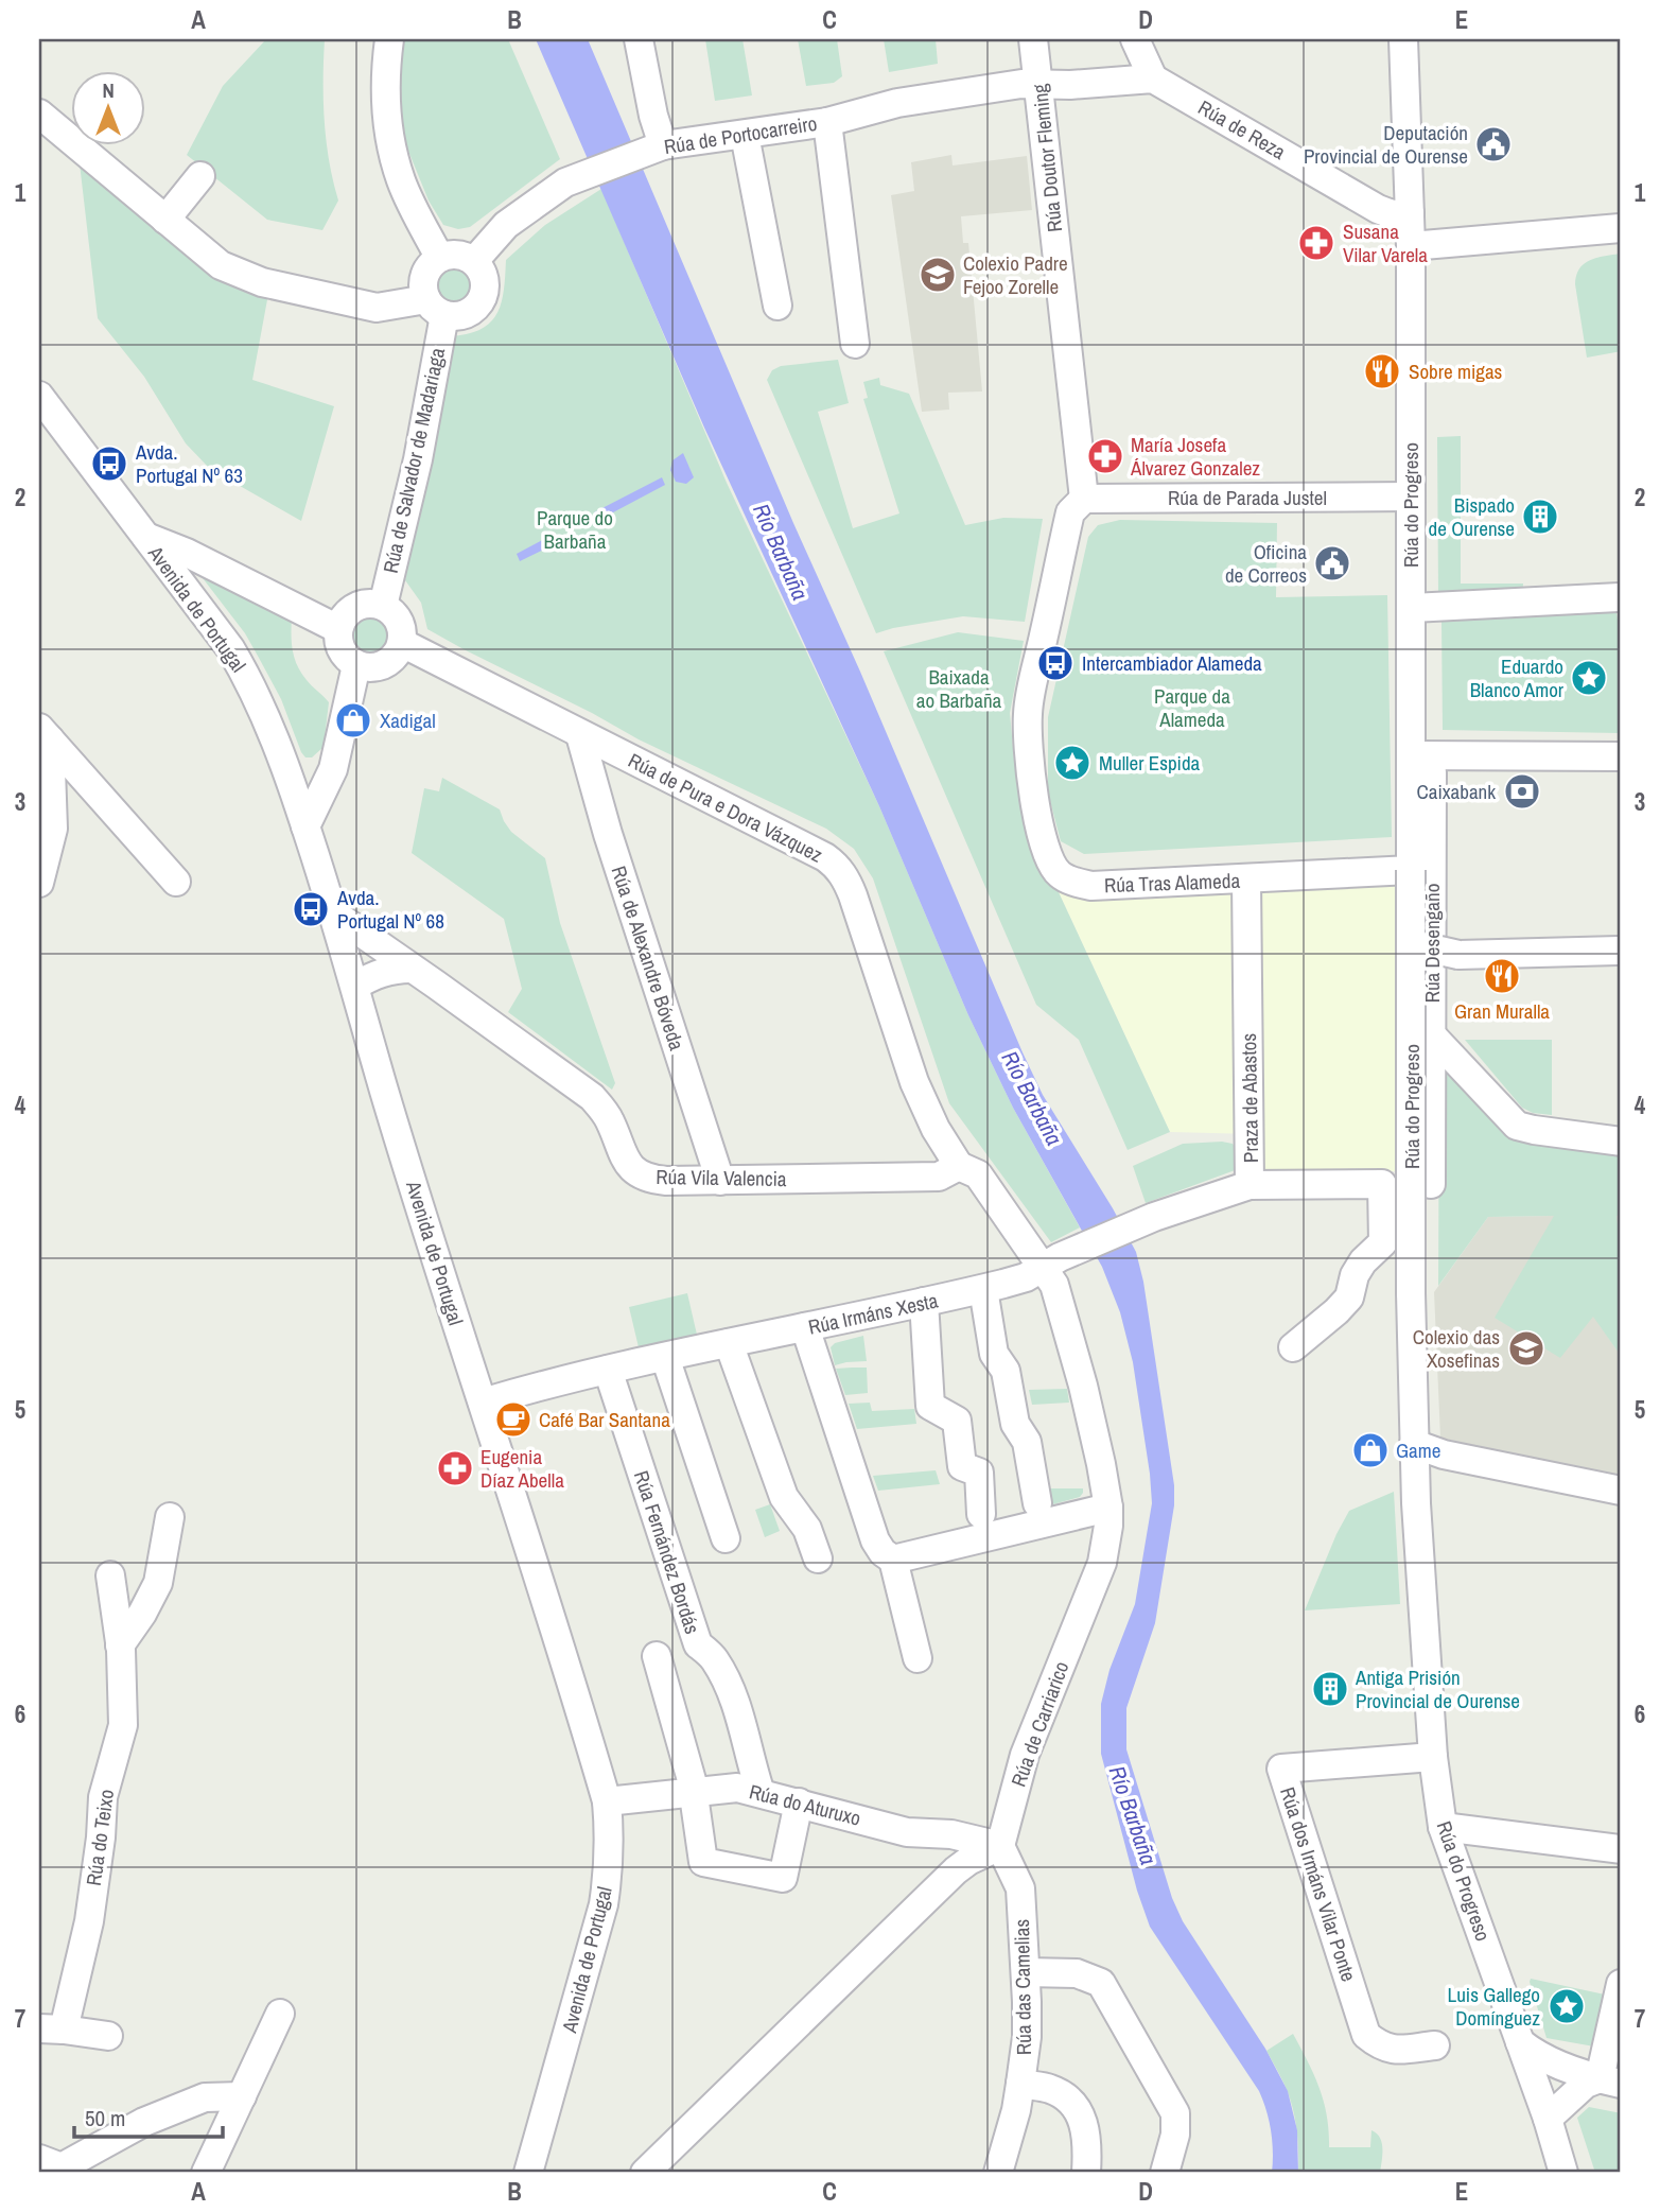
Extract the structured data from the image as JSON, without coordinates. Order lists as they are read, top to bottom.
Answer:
{
  "streets": {
    "street": [
      "Rúa de Reza",
      "Rúa de Portocarreiro",
      "Rúa Doutor Fleming",
      "Rúa de Salvador de Madariaga",
      "Rúa de Parada Justel",
      "Rúa do Progreso",
      "Avenida de Portugal",
      "Rúa de Pura e Dora Vázquez",
      "Rúa Tras Alameda",
      "Rúa Desengaño",
      "Rúa de Alexandre Bóveda",
      "Praza de Abastos",
      "Rúa Vila Valencia",
      "Rúa Irmáns Xesta",
      "Rúa Fernández Bordás",
      "Rúa de Carriarico",
      "Rúa do Aturuxo",
      "Rúa do Teixo",
      "Rúa dos Irmáns Vilar Ponte",
      "Rúa das Camelias"
    ]
  },
  "crossings": [
    ["Rúa de Reza", "Rúa do Progreso"],
    ["Rúa de Portocarreiro", "Rúa Doutor Fleming"],
    ["Rúa de Portocarreiro", "Rúa de Salvador de Madariaga"],
    ["Rúa Doutor Fleming", "Rúa de Parada Justel"],
    ["Rúa Doutor Fleming", "Rúa Tras Alameda"],
    ["Rúa de Salvador de Madariaga", "Rúa de Pura e Dora Vázquez"],
    ["Rúa de Parada Justel", "Rúa do Progreso"],
    ["Rúa de Parada Justel", "Rúa Tras Alameda"],
    ["Rúa do Progreso", "Rúa Tras Alameda"],
    ["Rúa do Progreso", "Rúa Desengaño"],
    ["Rúa do Progreso", "Rúa dos Irmáns Vilar Ponte"],
    ["Avenida de Portugal", "Rúa Vila Valencia"],
    ["Avenida de Portugal", "Rúa Irmáns Xesta"],
    ["Avenida de Portugal", "Rúa do Aturuxo"],
    ["Rúa de Pura e Dora Vázquez", "Rúa de Alexandre Bóveda"],
    ["Rúa de Pura e Dora Vázquez", "Rúa Vila Valencia"],
    ["Rúa Tras Alameda", "Praza de Abastos"],
    ["Rúa de Alexandre Bóveda", "Rúa Vila Valencia"],
    ["Praza de Abastos", "Rúa Irmáns Xesta"],
    ["Rúa Irmáns Xesta", "Rúa Fernández Bordás"],
    ["Rúa Irmáns Xesta", "Rúa de Carriarico"],
    ["Rúa Fernández Bordás", "Rúa do Aturuxo"],
    ["Rúa de Carriarico", "Rúa do Aturuxo"],
    ["Rúa de Carriarico", "Rúa das Camelias"],
    ["Rúa do Aturuxo", "Rúa das Camelias"]
  ],
  "water": ["Río Barbaña"],
  "parks": ["Parque do Barbaña", "Baixada ao Barbaña", "Parque da Alameda"],
  "places": {
    "public building": ["Deputación Provincial de Ourense", "Oficina de Correos"],
    "pharmacy": ["Susana Vilar Varela", "María Josefa Álvarez Gonzalez", "Eugenia Díaz Abella"],
    "school or university": ["Colexio Padre Fejoo Zorelle", "Colexio das Xosefinas"],
    "restaurant": ["Sobre migas", "Gran Muralla"],
    "bus stop": ["Avda. Portugal Nº 63", "Intercambiador Alameda", "Avda. Portugal Nº 68"],
    "building": ["Bispado de Ourense", "Antiga Prisión Provincial de Ourense"],
    "place": ["Eduardo Blanco Amor", "Muller Espida", "Luis Gallego Domínguez"],
    "shop": ["Xadigal", "Game"],
    "bank": ["Caixabank"],
    "cafe": ["Café Bar Santana"]
  },
  "scale_bar": "50 m",
  "north": "top",
  "grid": {
    "columns": [
      "A",
      "B",
      "C",
      "D",
      "E"
    ],
    "rows": [
      "1",
      "2",
      "3",
      "4",
      "5",
      "6",
      "7"
    ]
  }
}
